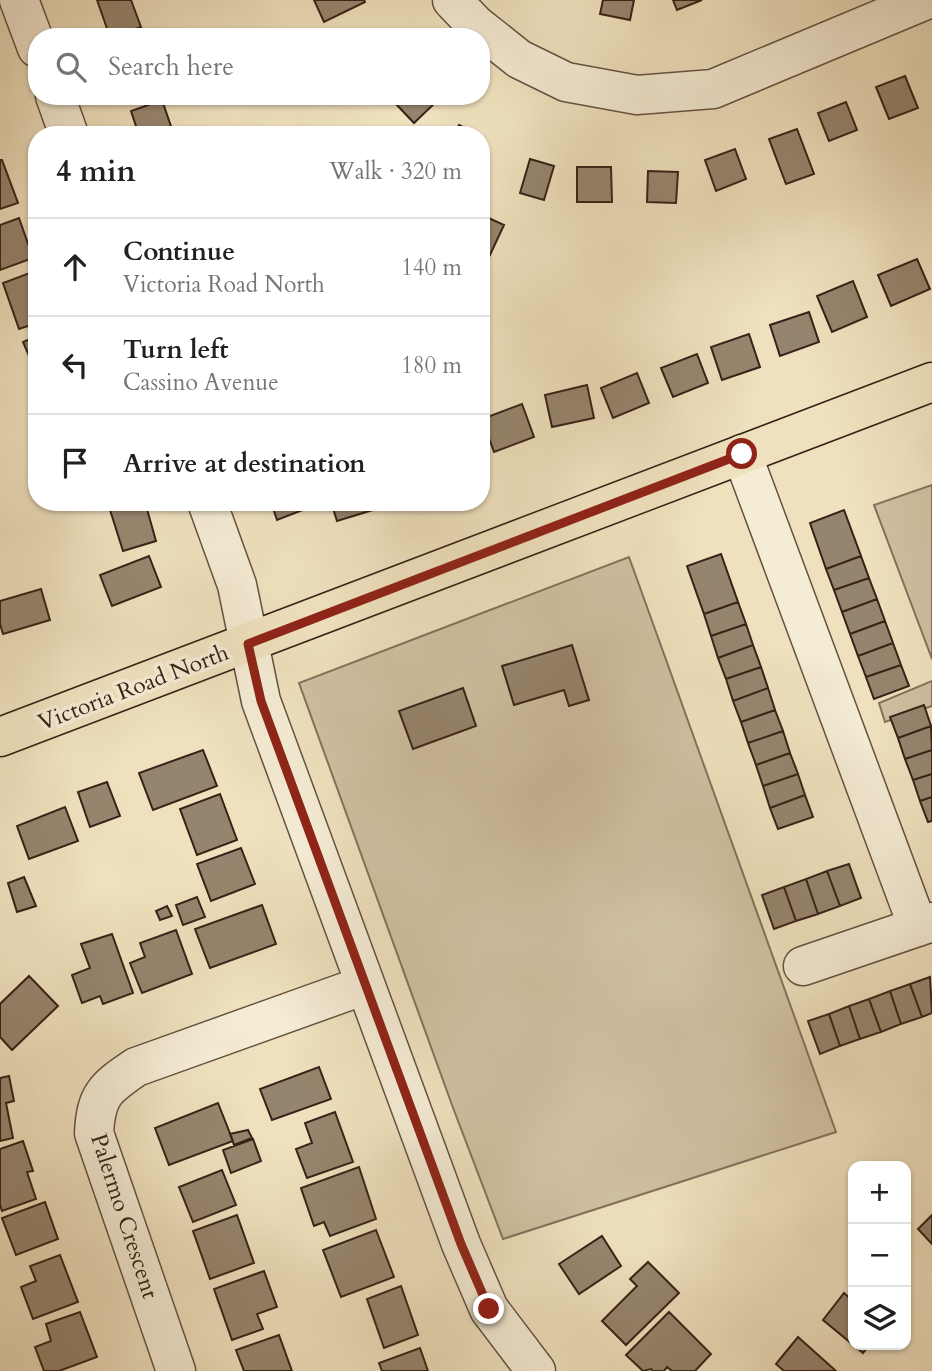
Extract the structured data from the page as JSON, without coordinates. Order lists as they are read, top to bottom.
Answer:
{
  "streets": {
    "main road": ["Victoria Road North"],
    "street": ["Palermo Crescent"]
  },
  "page": {
    "search": "Search here",
    "heading": ["4 min", "Walk · 320 m"],
    "list": [
      ["Continue", "Victoria Road North", "140 m"],
      ["Turn left", "Cassino Avenue", "180 m"],
      "Arrive at destination"
    ],
    "map_buttons": ["+", "−"]
  }
}
